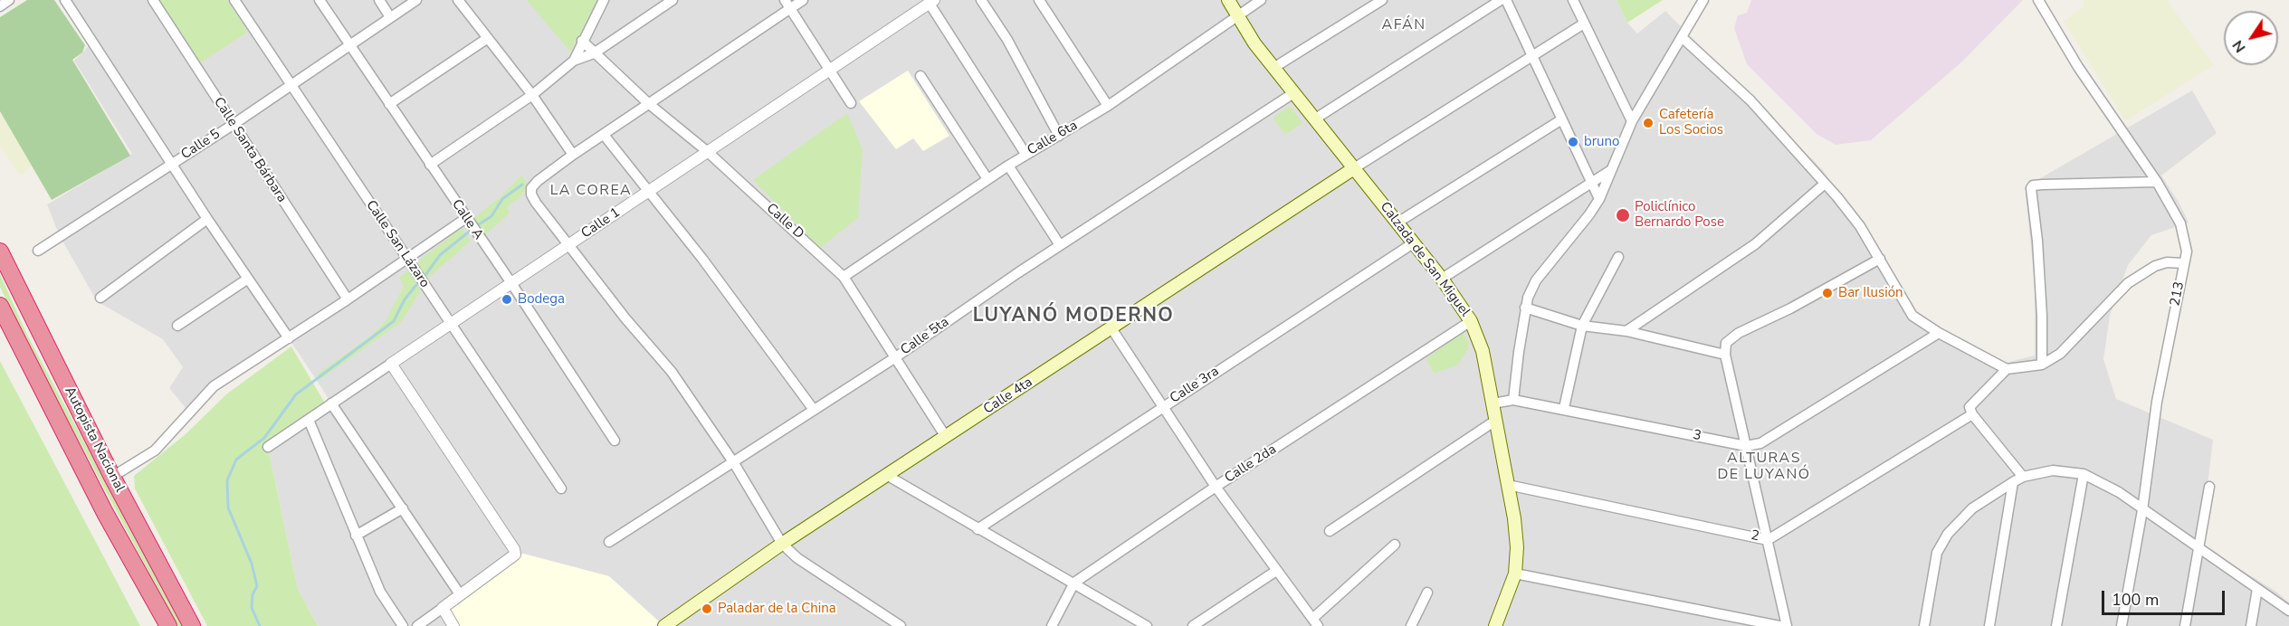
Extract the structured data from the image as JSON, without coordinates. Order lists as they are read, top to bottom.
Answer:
{
  "streets": {
    "highway": ["Autopista Nacional"],
    "main road": ["Calzada de San Miguel", "Calle 4ta"],
    "street": [
      "Calle 6ta",
      "Calle 5",
      "Calle Santa Bárbara",
      "Calle A",
      "Calle D",
      "Calle 1",
      "Calle San Lázaro",
      "213",
      "Calle 5ta",
      "Calle 3ra",
      "3",
      "Calle 2da",
      "2"
    ]
  },
  "crossings": [
    ["Calle 6ta", "Calle D"],
    ["Calle 6ta", "Calzada de San Miguel"],
    ["Calle 5", "Calle Santa Bárbara"],
    ["Calle 5", "Calle A"],
    ["Calle 5", "Calle San Lázaro"],
    ["Calle A", "Calle 1"],
    ["Calle D", "Calle 1"],
    ["Calle D", "Calle 5ta"],
    ["Calle D", "Calle 4ta"],
    ["Calle 1", "Calle San Lázaro"],
    ["Calzada de San Miguel", "Calle 5ta"],
    ["Calzada de San Miguel", "Calle 3ra"],
    ["Calzada de San Miguel", "Calle 4ta"],
    ["Calzada de San Miguel", "3"],
    ["Calzada de San Miguel", "Calle 2da"],
    ["Calzada de San Miguel", "2"]
  ],
  "districts": [
    "AFÁN",
    "LA COREA",
    "LUYANÓ MODERNO",
    "ALTURAS DE LUYANÓ"
  ],
  "places": [
    "Cafetería Los Socios",
    "bruno",
    "Policlínico Bernardo Pose",
    "Bar Ilusión",
    "Bodega",
    "Paladar de la China"
  ],
  "scale_bar": "100 m",
  "north": "bottom left"
}
